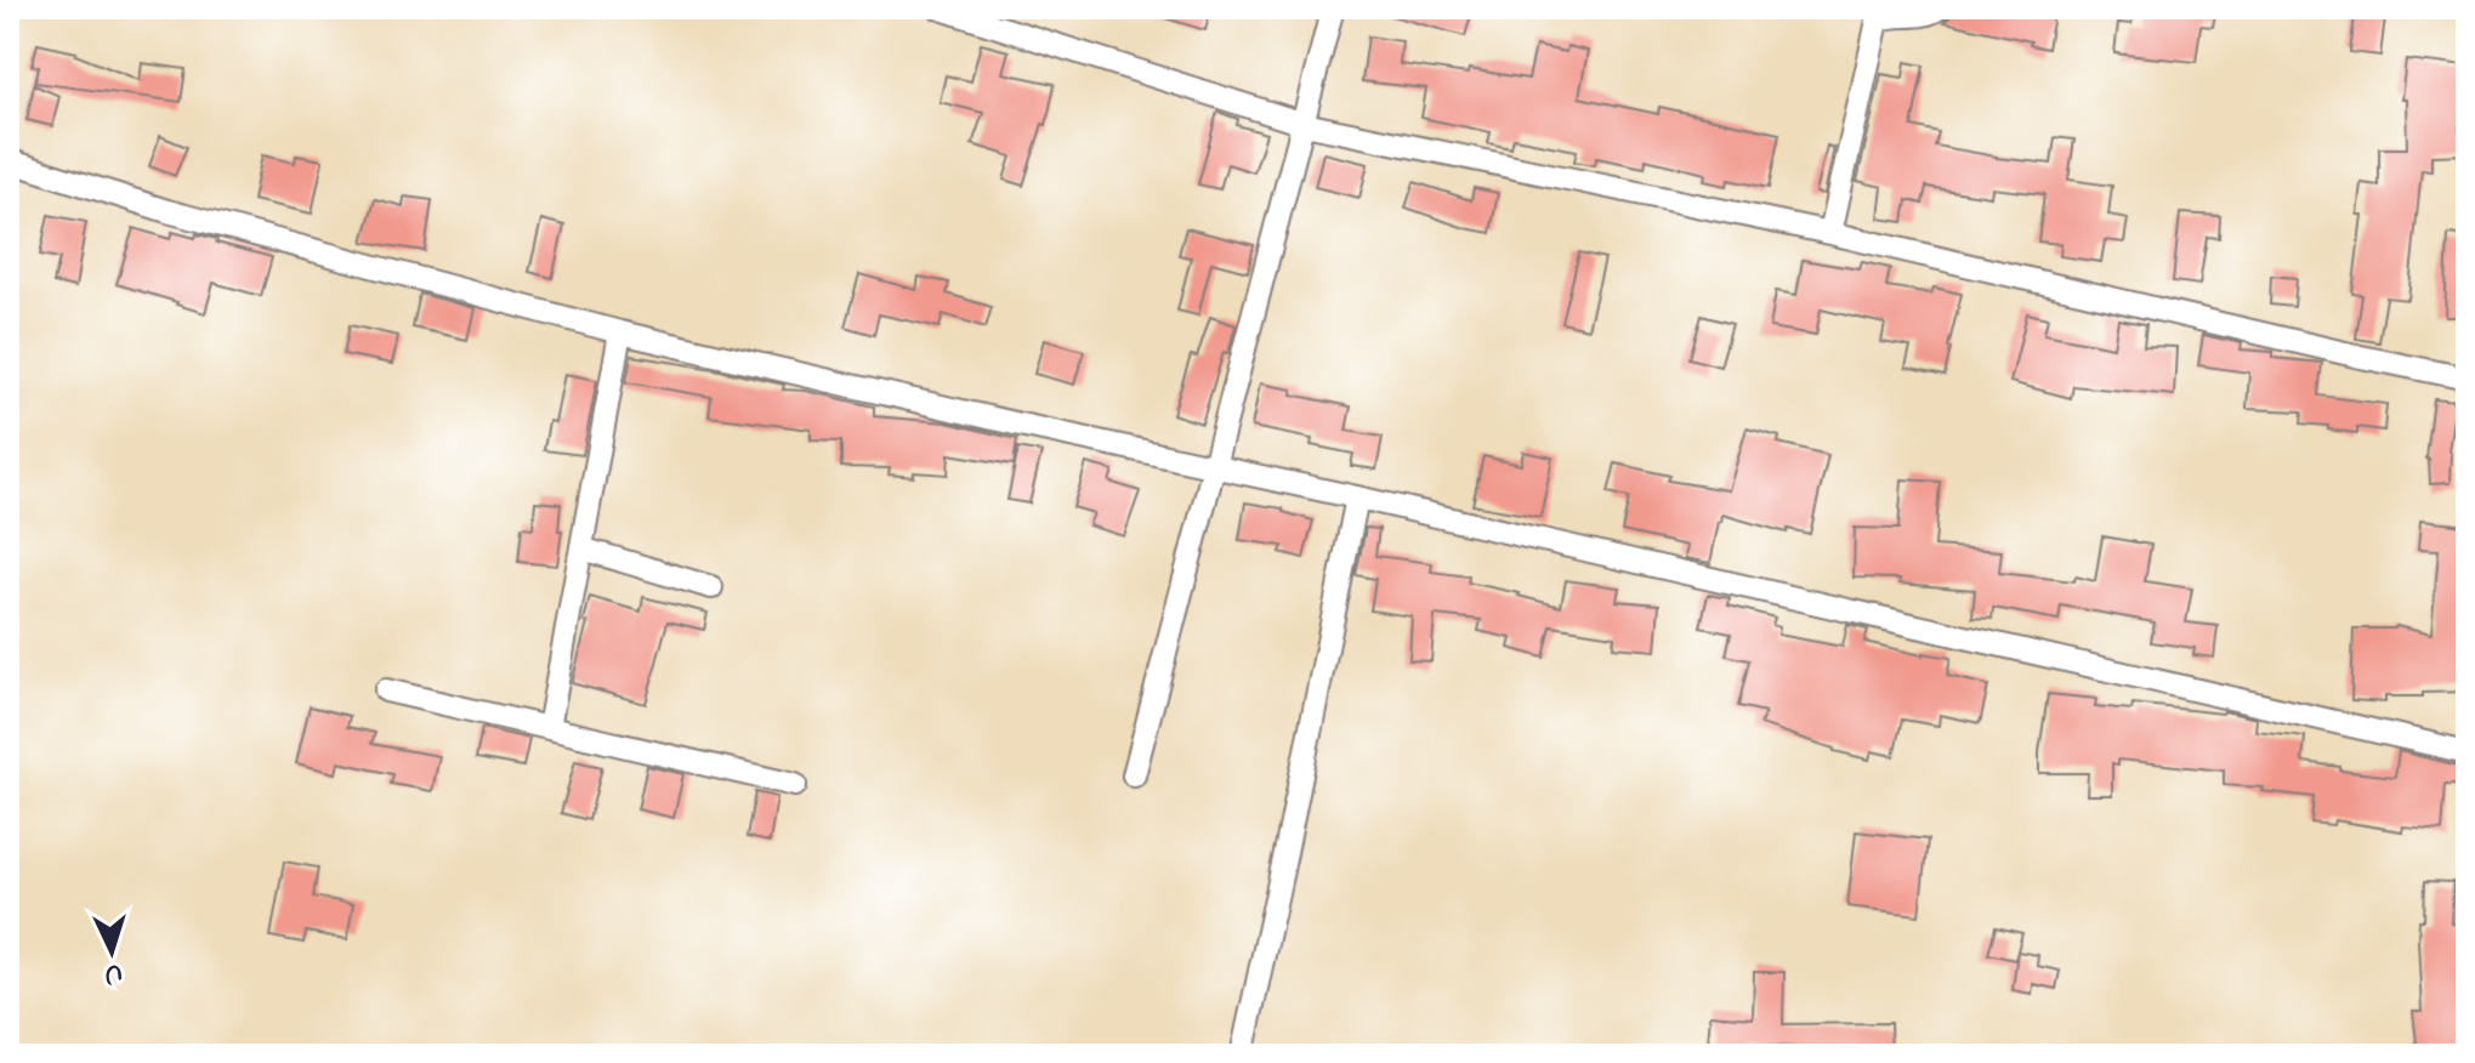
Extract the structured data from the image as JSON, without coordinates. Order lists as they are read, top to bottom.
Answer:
{
  "north": "bottom"
}
